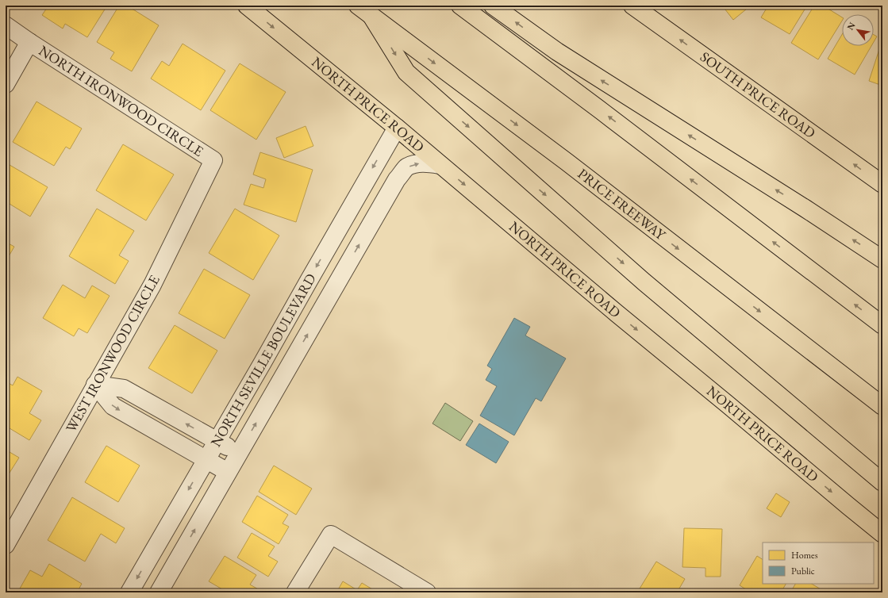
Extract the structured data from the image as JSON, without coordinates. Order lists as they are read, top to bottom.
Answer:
{
  "streets": {
    "main road": ["SOUTH PRICE ROAD", "NORTH PRICE ROAD", "PRICE FREEWAY"],
    "street": ["NORTH IRONWOOD CIRCLE", "WEST IRONWOOD CIRCLE", "NORTH SEVILLE BOULEVARD"]
  },
  "crossings": [
    ["NORTH IRONWOOD CIRCLE", "WEST IRONWOOD CIRCLE"],
    ["NORTH PRICE ROAD", "NORTH SEVILLE BOULEVARD"]
  ],
  "legend": ["Homes", "Public"],
  "north": "top left"
}
